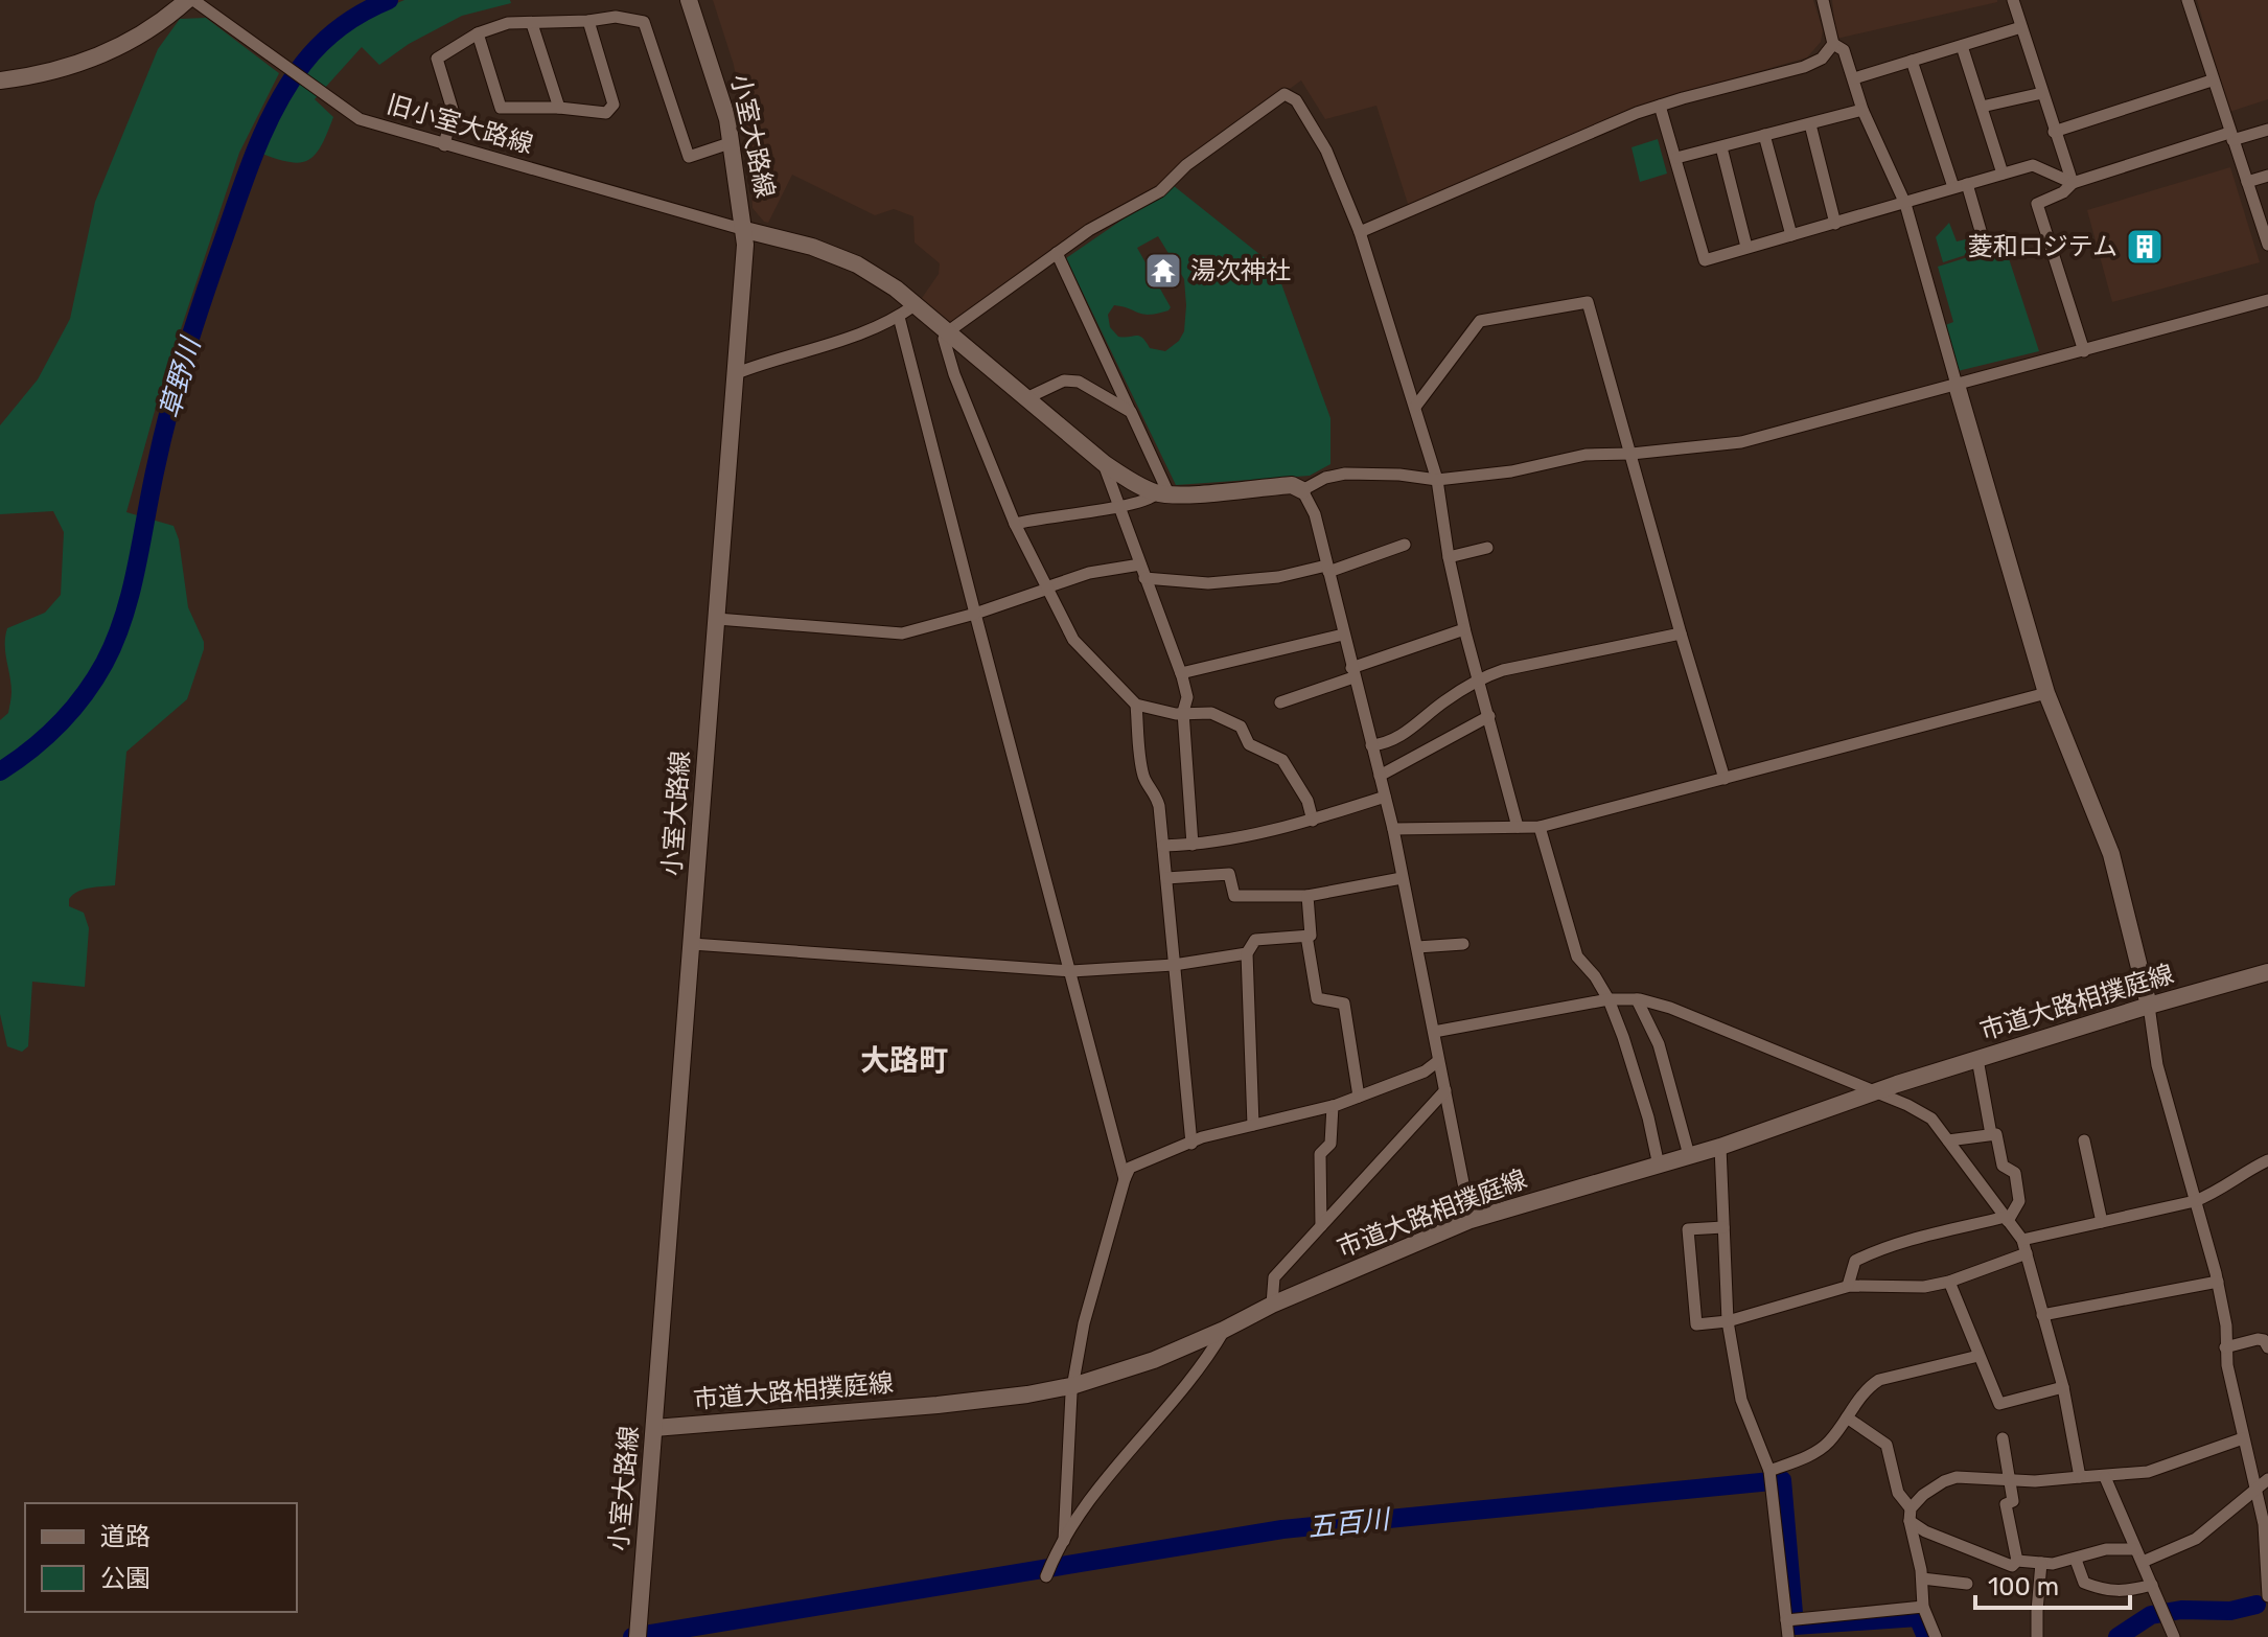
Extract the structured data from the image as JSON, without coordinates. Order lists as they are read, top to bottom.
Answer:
{
  "streets": {
    "street": ["旧小室大路線", "小室大路線", "市道大路相撲庭線"]
  },
  "crossings": [
    ["旧小室大路線", "小室大路線"],
    ["小室大路線", "市道大路相撲庭線"]
  ],
  "districts": ["大路町"],
  "water": ["草野川", "五百川"],
  "places": {
    "building": ["菱和ロジテム"],
    "temple": ["湯次神社"]
  },
  "legend": ["道路", "公園"],
  "scale_bar": "100 m"
}
